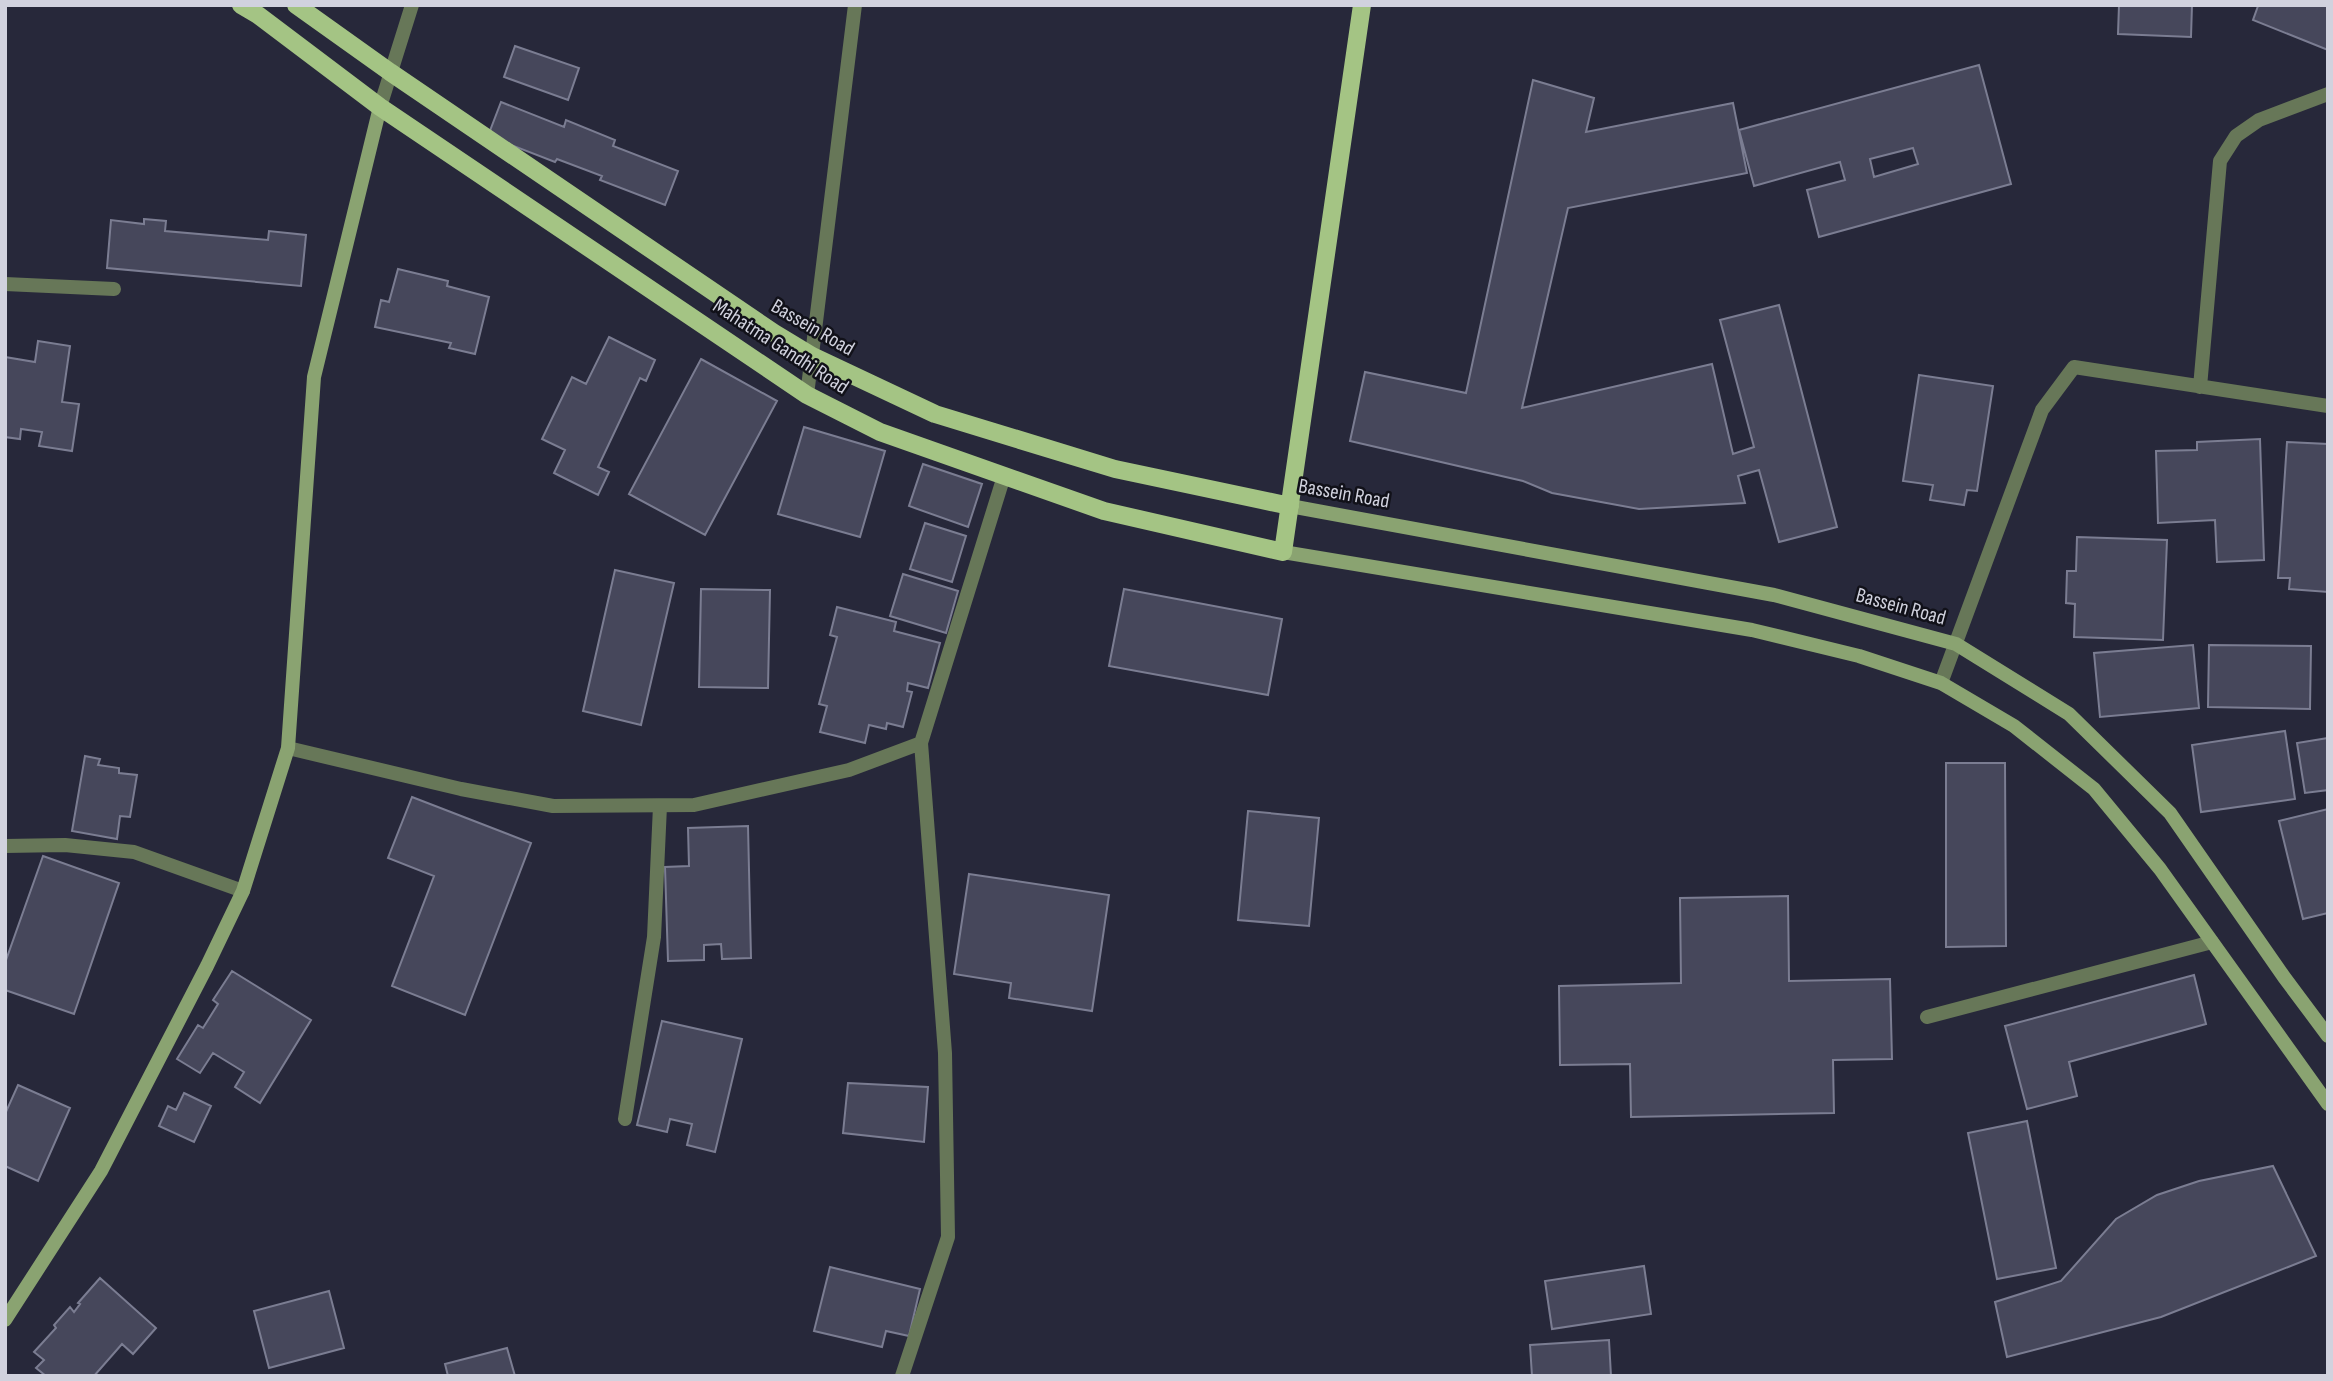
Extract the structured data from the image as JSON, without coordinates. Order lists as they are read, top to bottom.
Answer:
{
  "streets": {
    "main road": ["Bassein Road", "Mahatma Gandhi Road"]
  }
}
